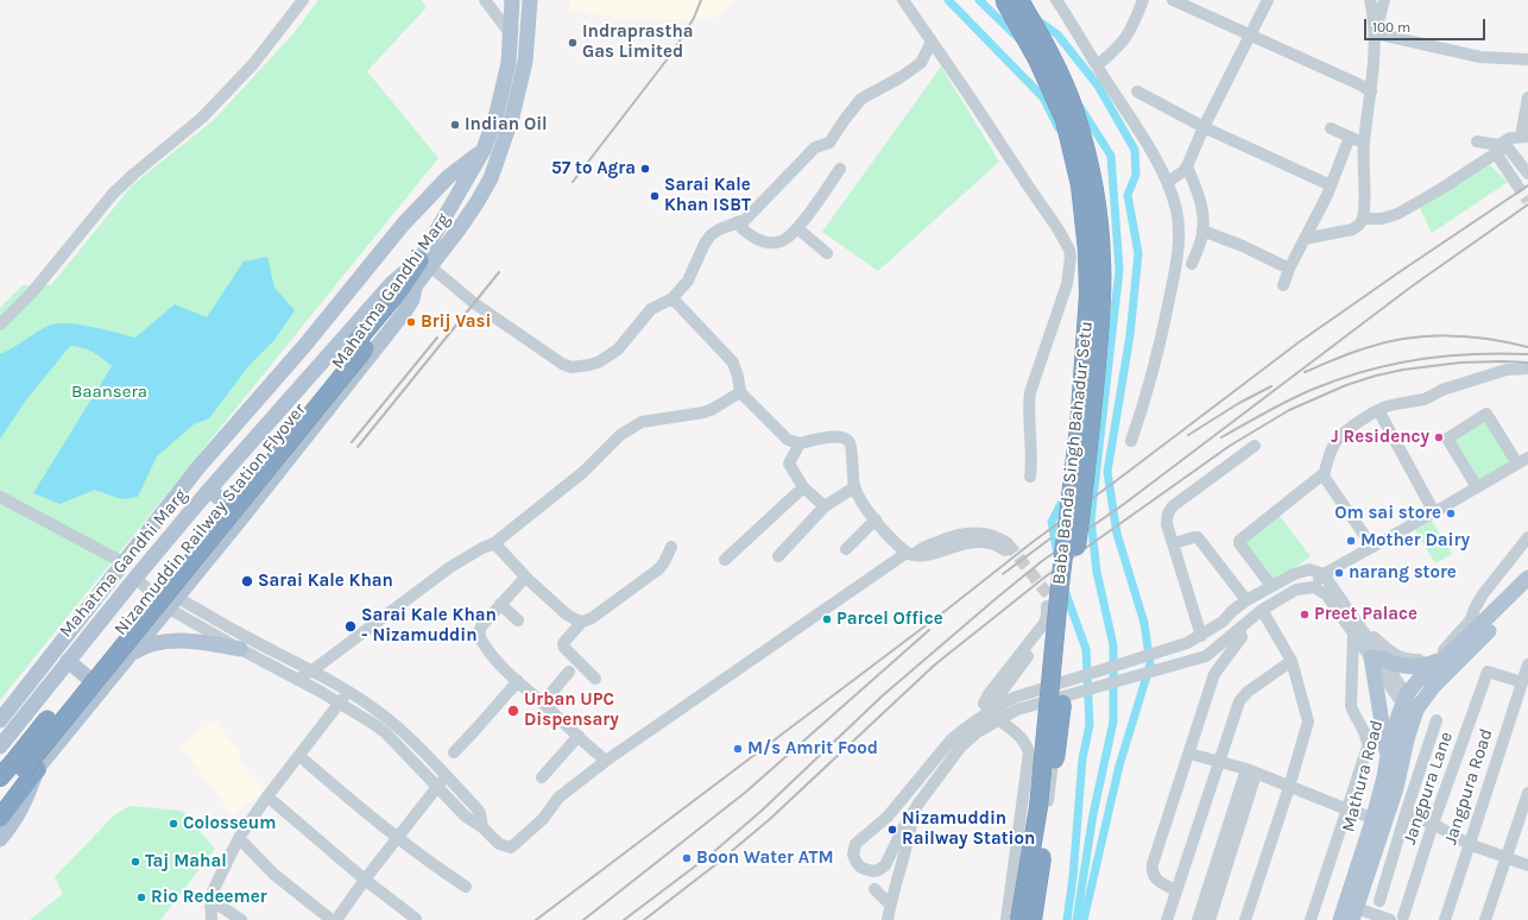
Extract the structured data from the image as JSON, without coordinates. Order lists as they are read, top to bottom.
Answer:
{
  "streets": {
    "highway": ["Baba Banda Singh Bahadur Setu", "Nizamuddin Railway Station Flyover"],
    "main road": ["Mahatma Gandhi Marg", "Mathura Road"],
    "street": ["Jangpura Road", "Jangpura Lane"]
  },
  "crossings": [
    ["Mahatma Gandhi Marg", "Nizamuddin Railway Station Flyover"],
    ["Jangpura Road", "Jangpura Lane"]
  ],
  "parks": ["Baansera"],
  "places": [
    "Indraprastha Gas Limited",
    "Indian Oil",
    "57 to Agra",
    "Sarai Kale Khan ISBT",
    "Brij Vasi",
    "J Residency",
    "Om sai store",
    "Mother Dairy",
    "narang store",
    "Sarai Kale Khan",
    "Preet Palace",
    "Parcel Office",
    "Sarai Kale Khan - Nizamuddin",
    "Urban UPC Dispensary",
    "M/s Amrit Food",
    "Colosseum",
    "Nizamuddin Railway Station",
    "Boon Water ATM",
    "Taj Mahal",
    "Rio Redeemer"
  ],
  "scale_bar": "100 m"
}
